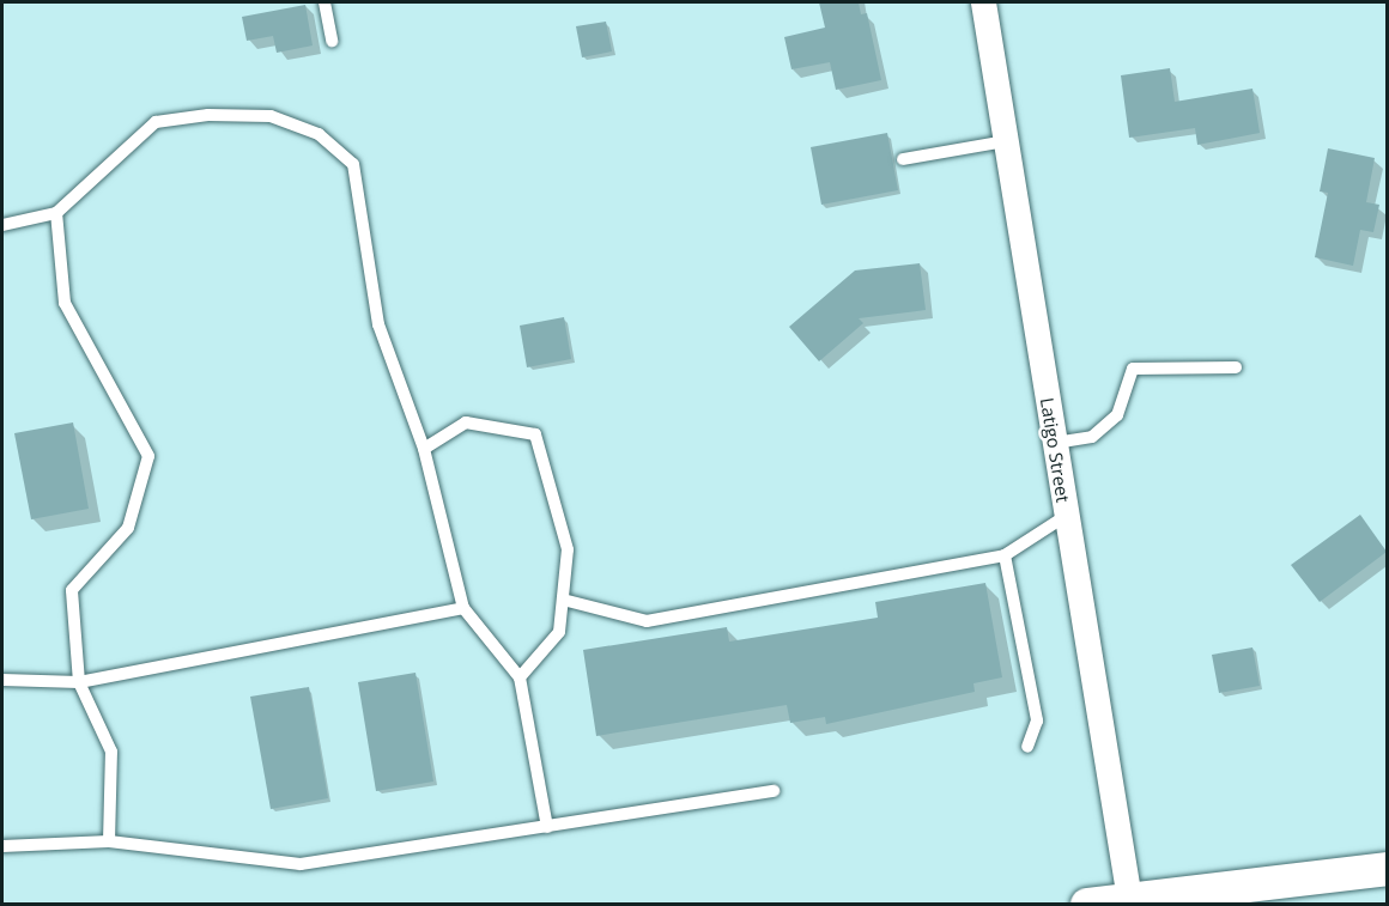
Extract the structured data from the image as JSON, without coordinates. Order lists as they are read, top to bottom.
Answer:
{
  "streets": {
    "street": ["Latigo Street"]
  }
}
